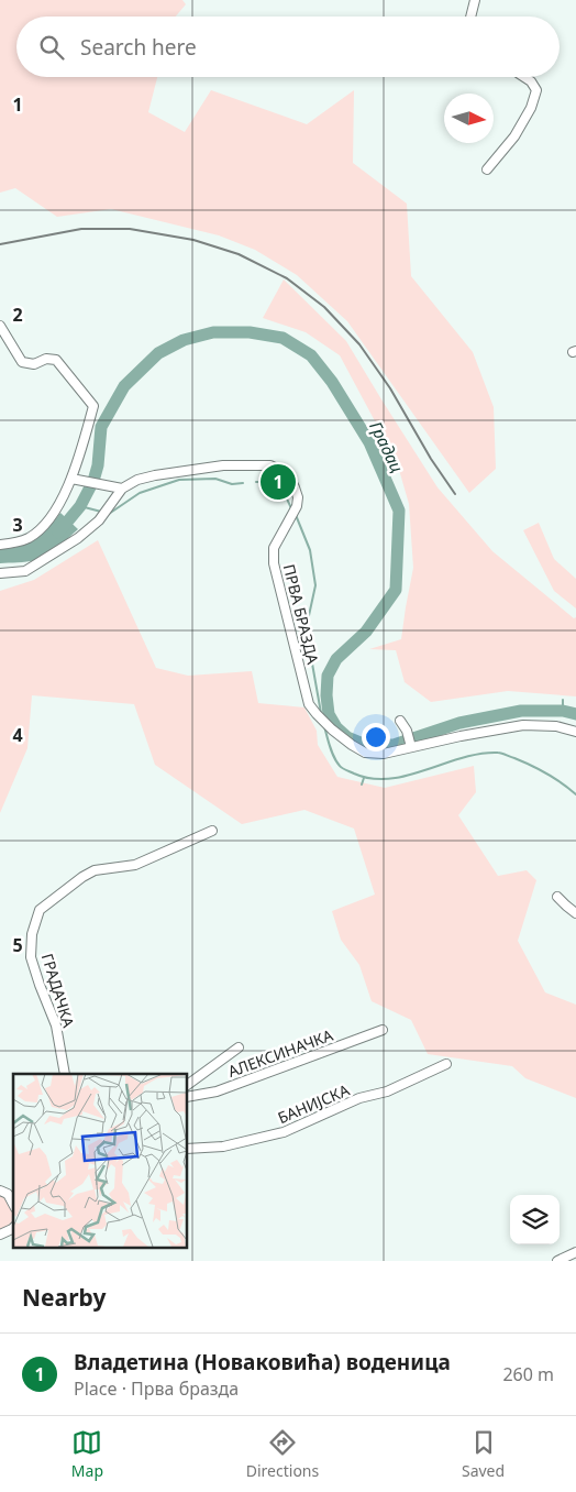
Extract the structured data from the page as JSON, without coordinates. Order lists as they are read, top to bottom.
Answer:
{
  "streets": {
    "street": [
      "ПРВА БРАЗДА",
      "ГРАДАЧКА",
      "АЛЕКСИНАЧКА",
      "БАНИЈСКА"
    ]
  },
  "water": ["Градац"],
  "north": "right",
  "page": {
    "search": "Search here",
    "pins": "1",
    "heading": "Nearby",
    "list": [
      {
        "mark": "1",
        "name": "Владетина (Новаковића) воденица",
        "note": "Place · Прва бразда",
        "value": "260 m"
      }
    ],
    "nav": ["Map", "Directions", "Saved"]
  },
  "grid": {
    "rows": [
      "1",
      "2",
      "3",
      "4",
      "5"
    ]
  }
}
